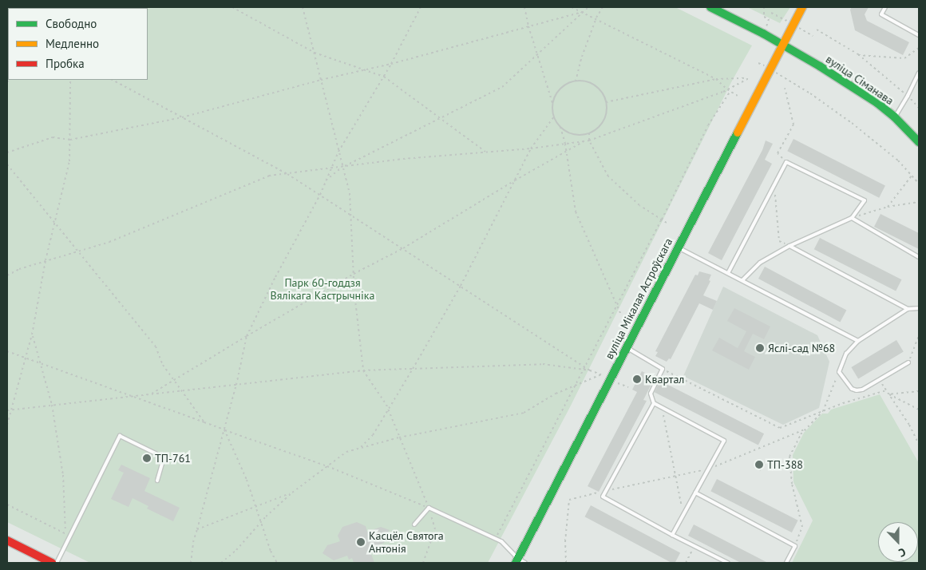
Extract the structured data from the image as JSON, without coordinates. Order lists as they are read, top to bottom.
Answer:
{
  "streets": {
    "main road": ["вуліца Сіманава", "вуліца Мікалая Астроўскага"]
  },
  "crossings": [
    ["вуліца Сіманава", "вуліца Мікалая Астроўскага"]
  ],
  "parks": ["Парк 60-годдзя Вялікага Кастрычніка"],
  "places": [
    "Яслі-сад №68",
    "Квартал",
    "ТП-761",
    "ТП-388",
    "Касцёл Святога Антонія"
  ],
  "legend": ["Свободно", "Медленно", "Пробка"],
  "north": "bottom"
}
